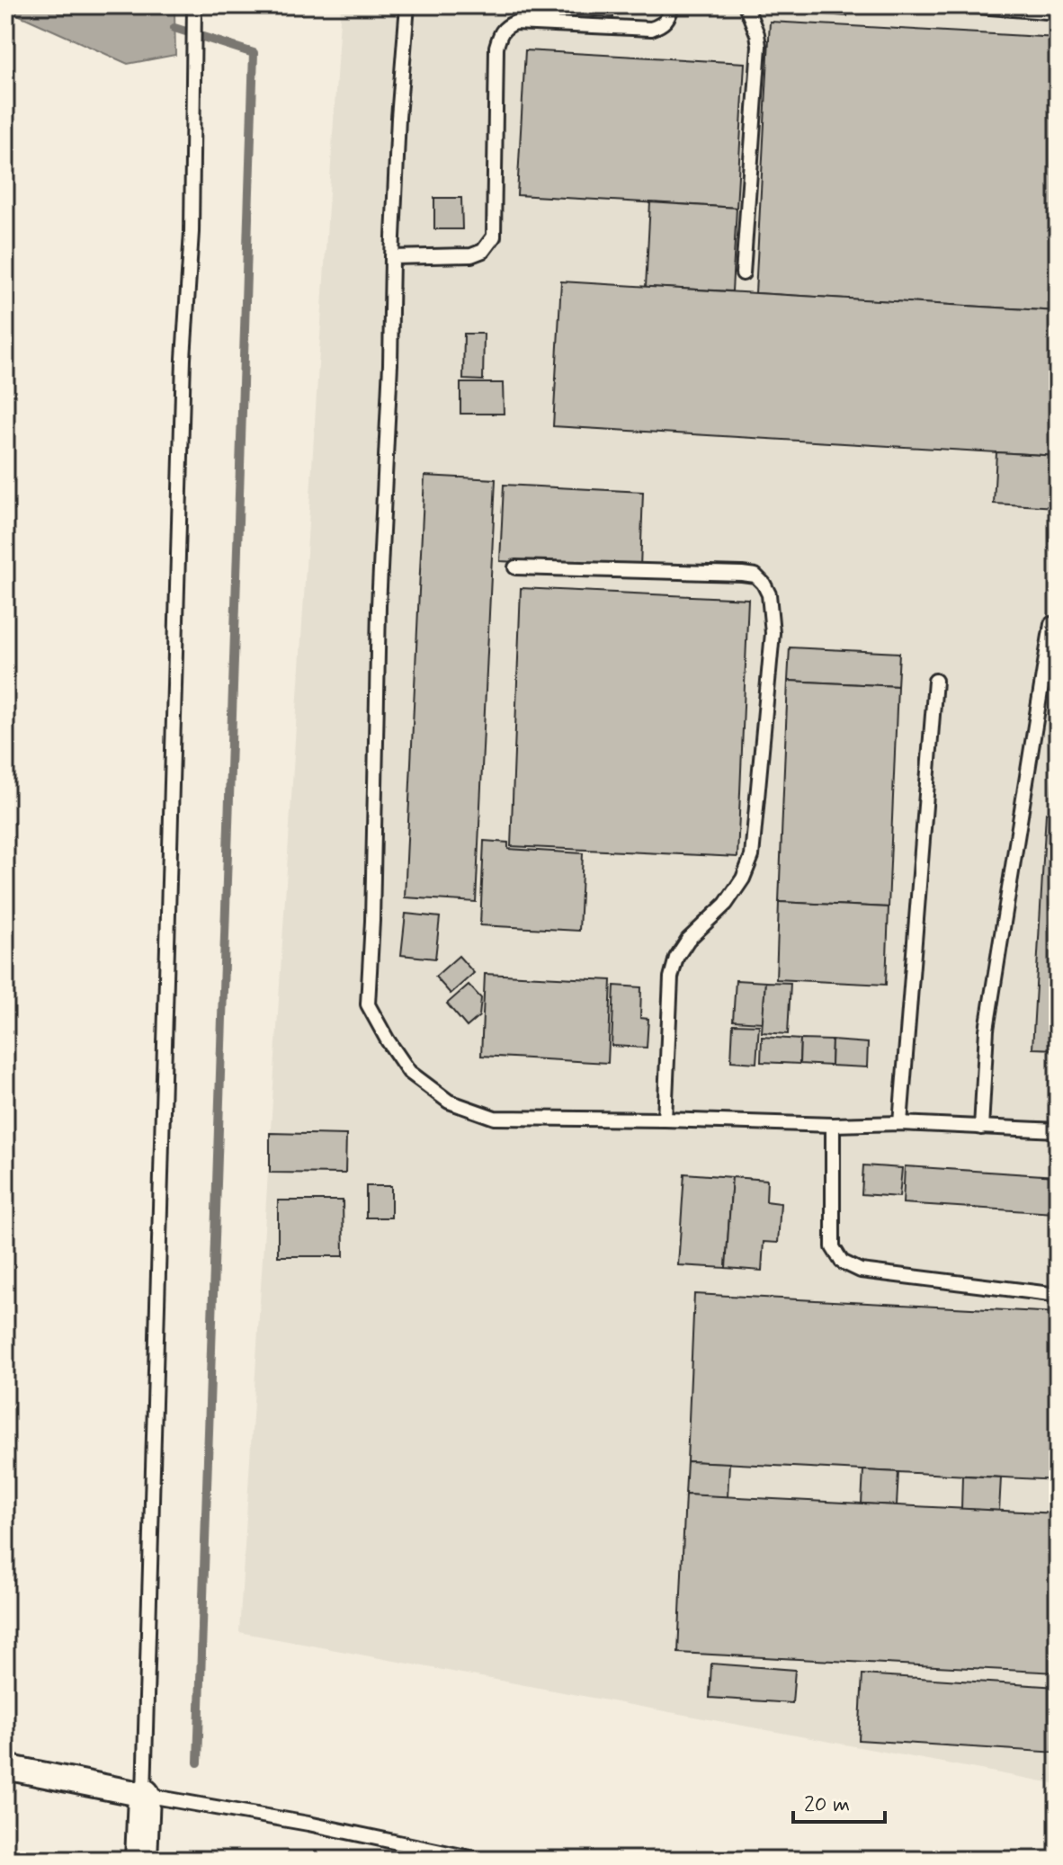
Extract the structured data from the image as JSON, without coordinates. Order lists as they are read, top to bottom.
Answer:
{
  "scale_bar": "20 m"
}
